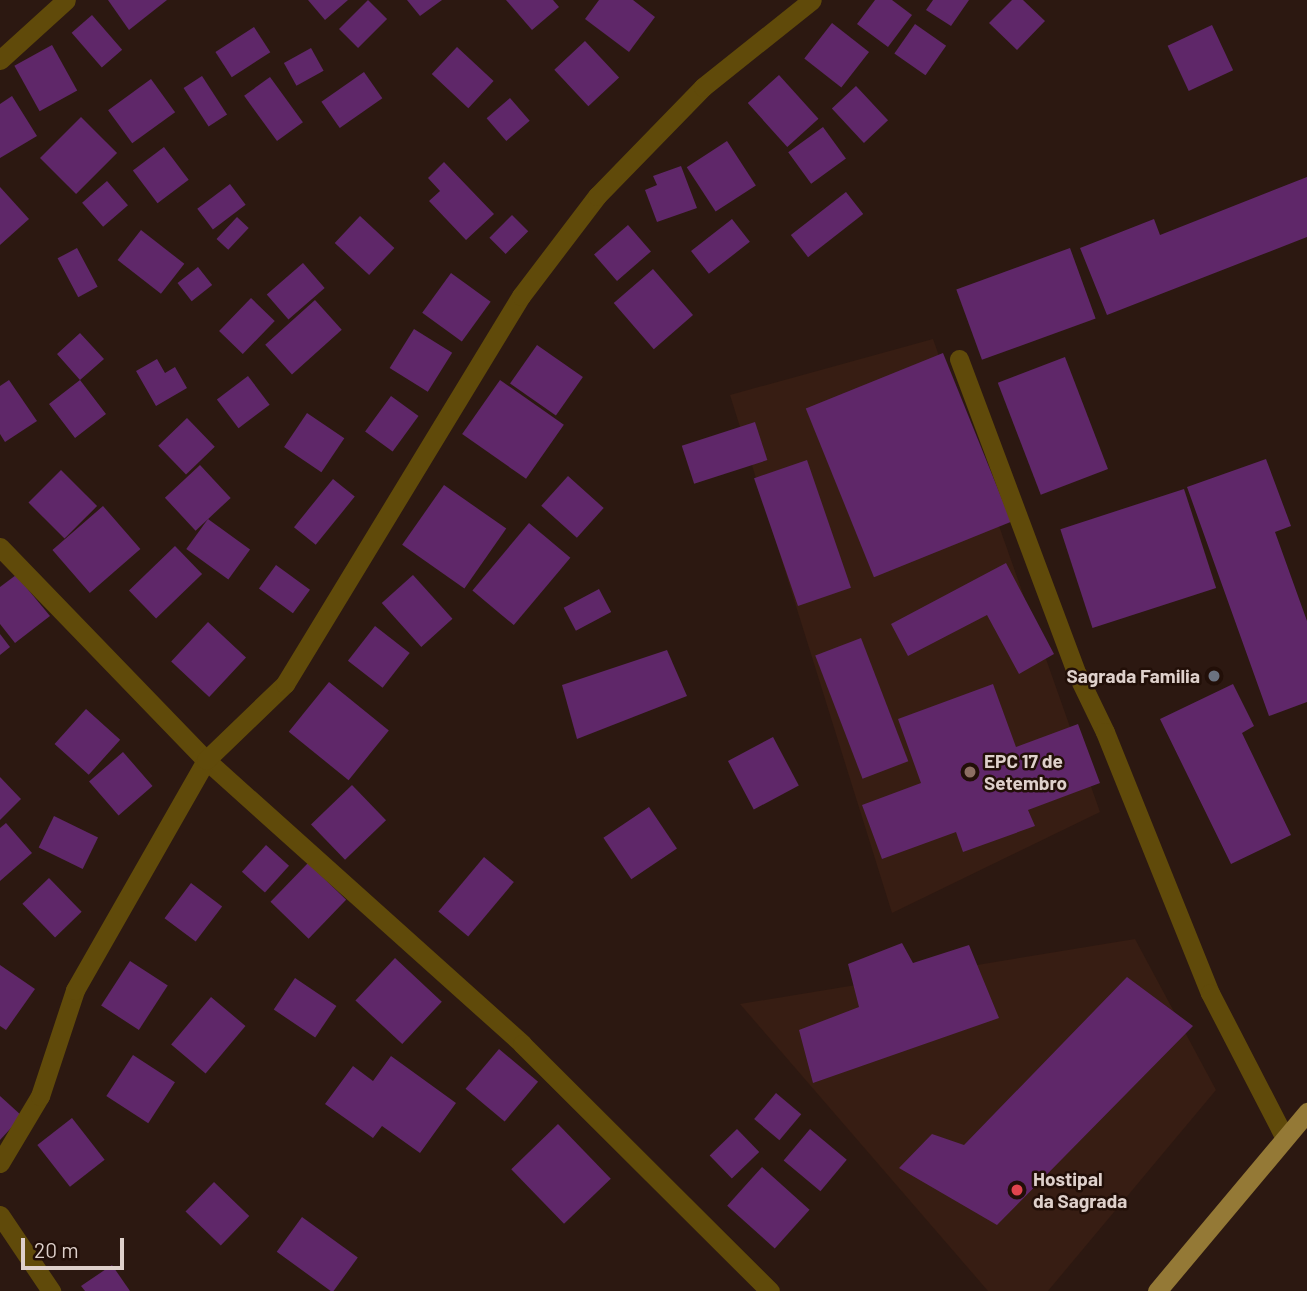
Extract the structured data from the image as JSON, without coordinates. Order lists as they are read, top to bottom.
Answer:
{
  "places": ["Sagrada Familia", "EPC 17 de Setembro", "Hostipal da Sagrada"],
  "scale_bar": "20 m"
}
